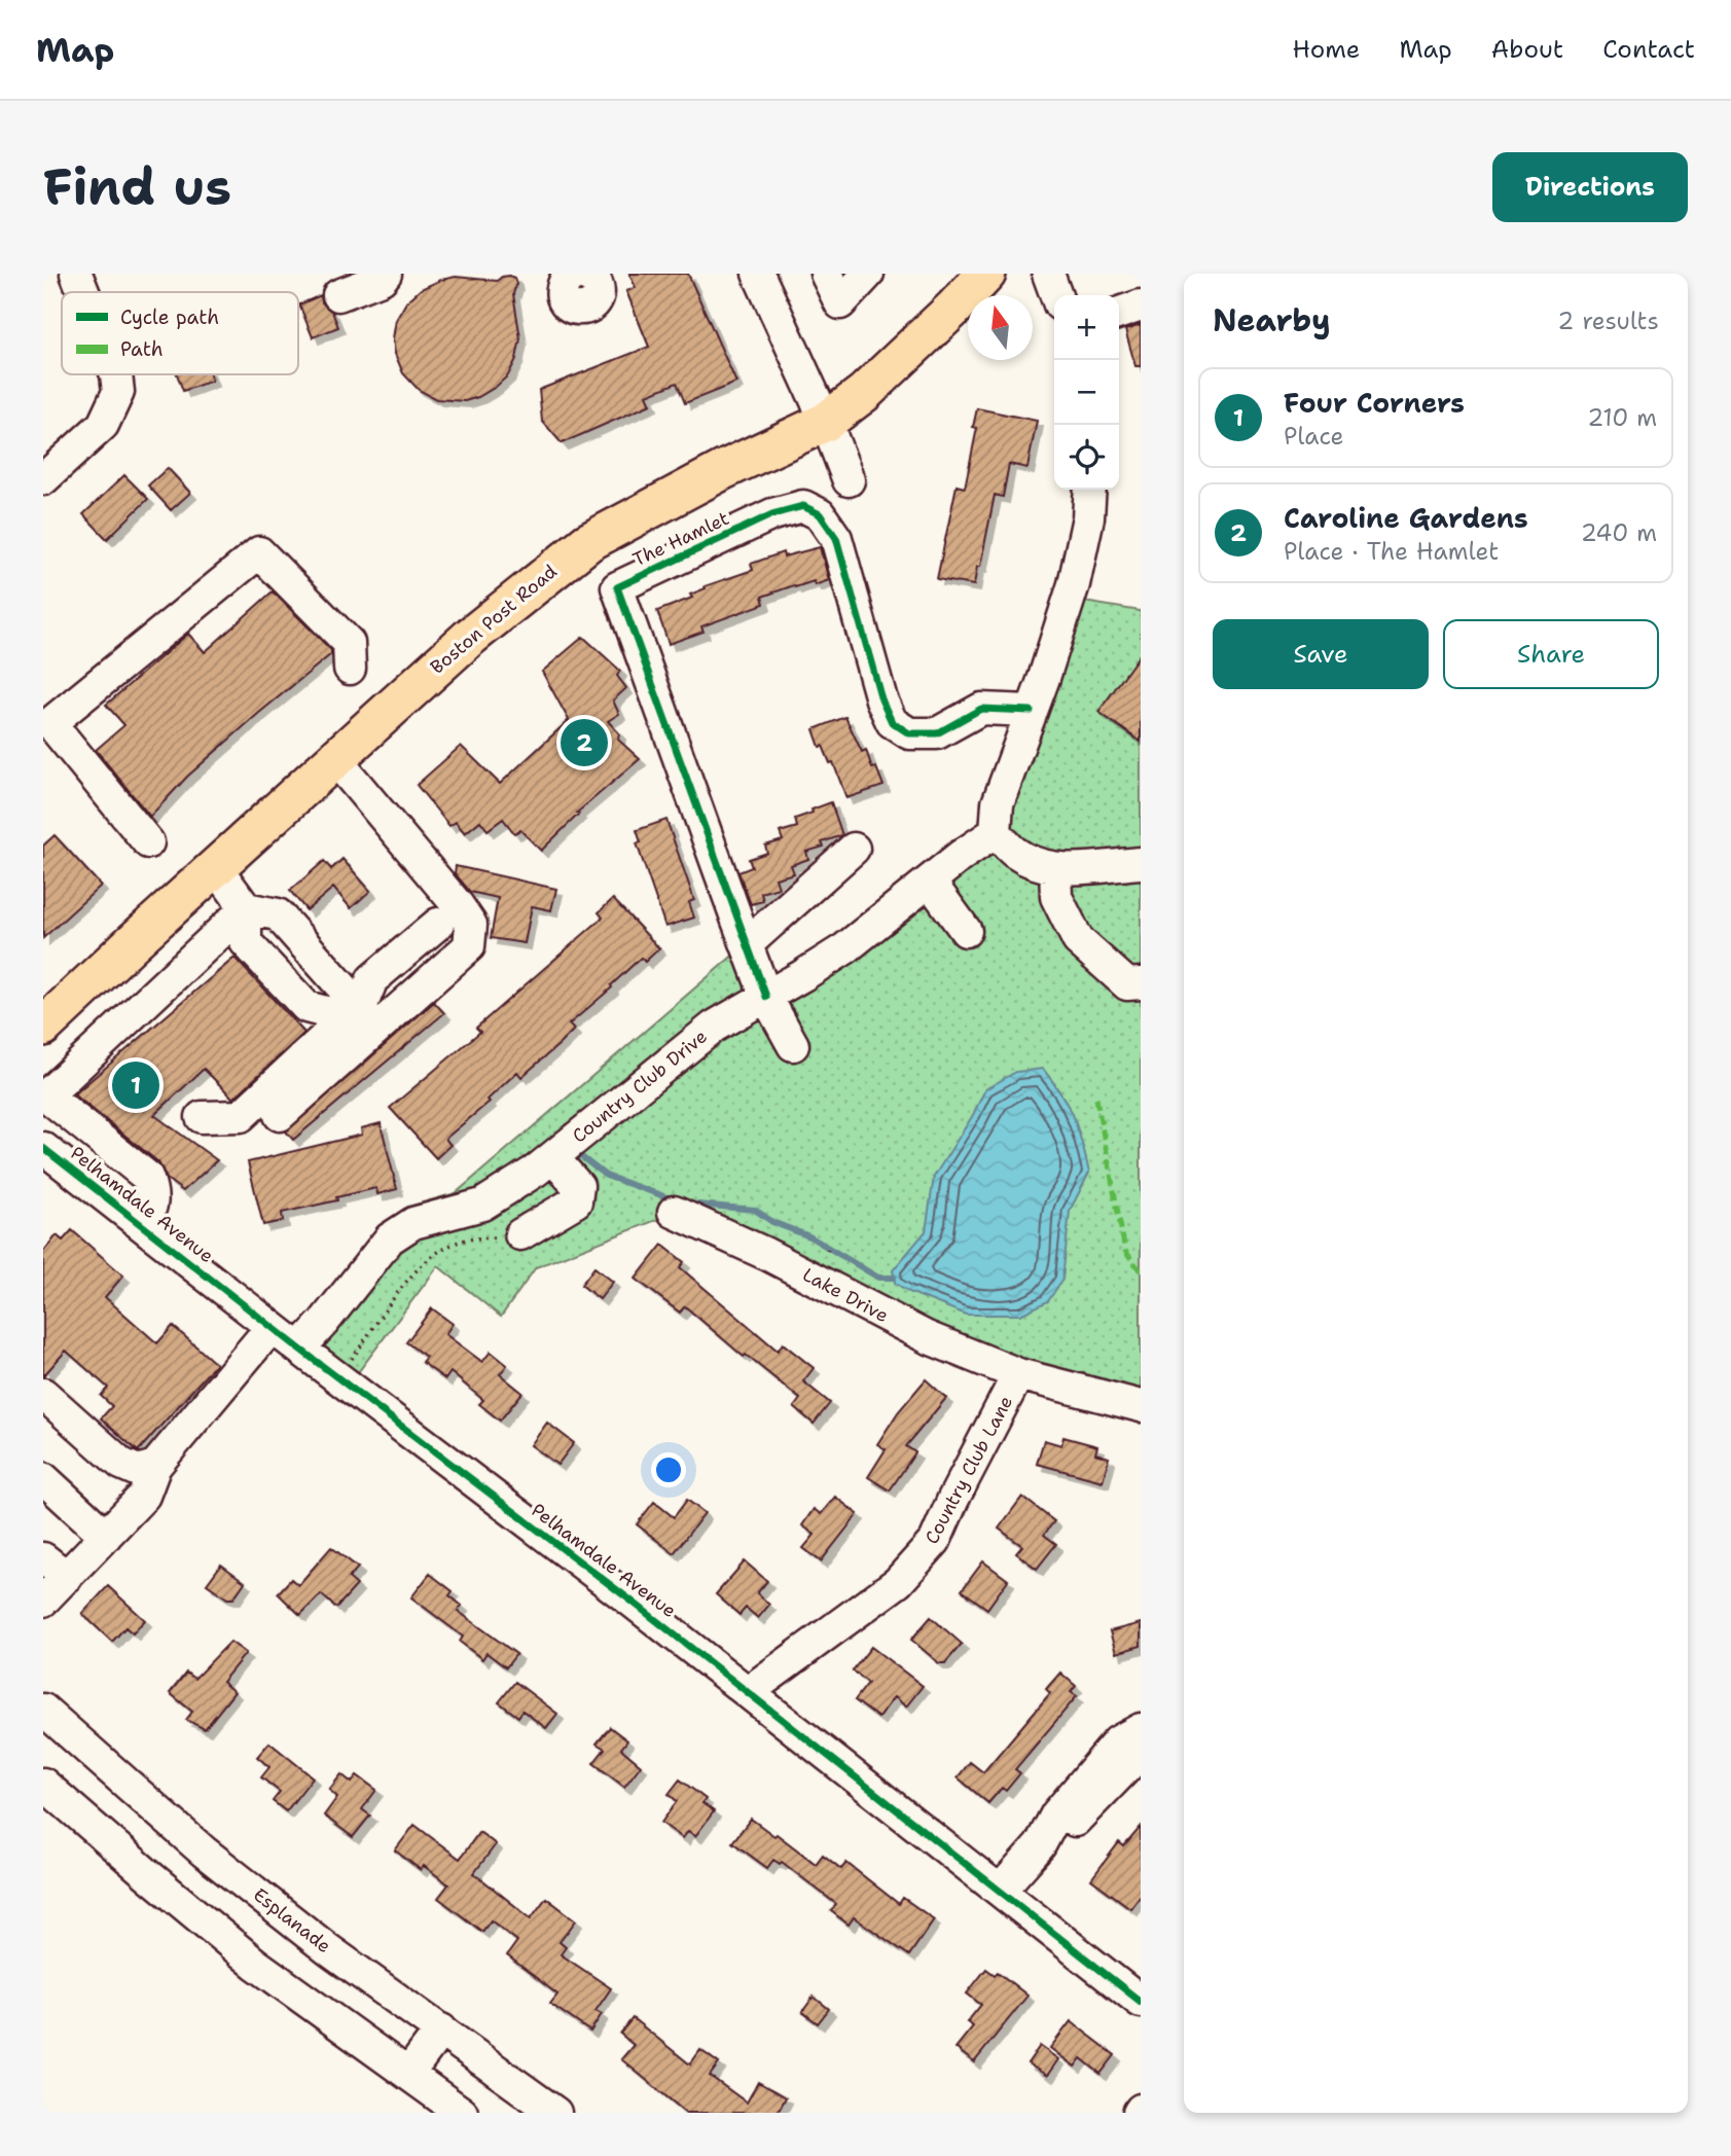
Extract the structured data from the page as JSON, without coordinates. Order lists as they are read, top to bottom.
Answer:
{
  "streets": {
    "main road": ["Boston Post Road"],
    "street": [
      "The Hamlet",
      "Country Club Drive",
      "Pelhamdale Avenue",
      "Lake Drive",
      "Country Club Lane",
      "Esplanade"
    ]
  },
  "crossings": [
    ["The Hamlet", "Country Club Drive"],
    ["Country Club Drive", "Pelhamdale Avenue"],
    ["Pelhamdale Avenue", "Country Club Lane"],
    ["Lake Drive", "Country Club Lane"]
  ],
  "legend": ["Cycle path", "Path"],
  "north": "top",
  "page": {
    "header": "Map",
    "nav": [
      "Home",
      "Map",
      "About",
      "Contact"
    ],
    "buttons": [
      "Directions",
      ["Save", "Share"]
    ],
    "title": "Find us",
    "heading": ["Nearby", "2 results"],
    "map_buttons": ["+", "−"],
    "list": [
      {
        "mark": "1",
        "name": "Four Corners",
        "note": "Place",
        "value": "210 m"
      },
      {
        "mark": "2",
        "name": "Caroline Gardens",
        "note": "Place · The Hamlet",
        "value": "240 m"
      }
    ],
    "pins": ["2", "1"]
  }
}
